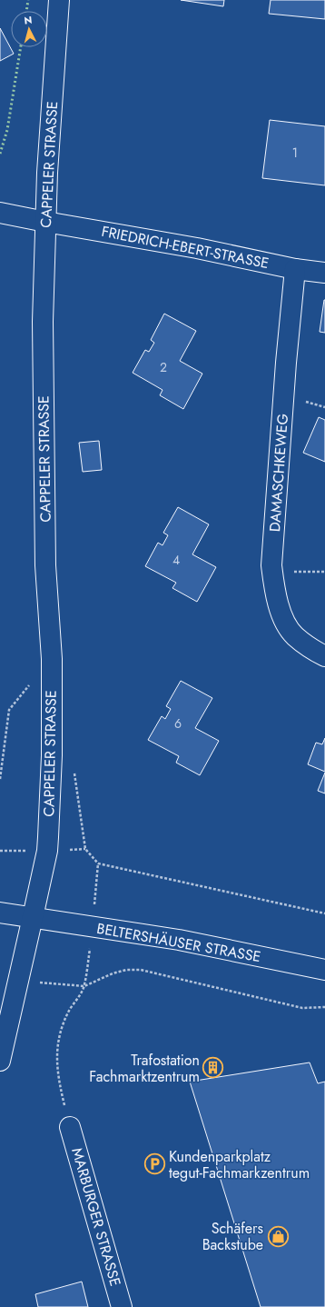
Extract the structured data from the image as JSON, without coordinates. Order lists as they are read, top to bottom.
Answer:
{
  "streets": {
    "main road": [
      "CAPPELER STRASSE",
      "FRIEDRICH-EBERT-STRASSE",
      "DAMASCHKEWEG",
      "BELTERSHÄUSER STRASSE",
      "MARBURGER STRASSE"
    ]
  },
  "crossings": [
    ["CAPPELER STRASSE", "FRIEDRICH-EBERT-STRASSE"],
    ["CAPPELER STRASSE", "BELTERSHÄUSER STRASSE"],
    ["FRIEDRICH-EBERT-STRASSE", "DAMASCHKEWEG"]
  ],
  "places": {
    "building": ["Trafostation Fachmarktzentrum"],
    "parking": ["Kundenparkplatz tegut-Fachmarkzentrum"],
    "shop": ["Schäfers Backstube"]
  },
  "house_numbers": [
    "1",
    "2",
    "4",
    "6"
  ],
  "north": "top"
}
